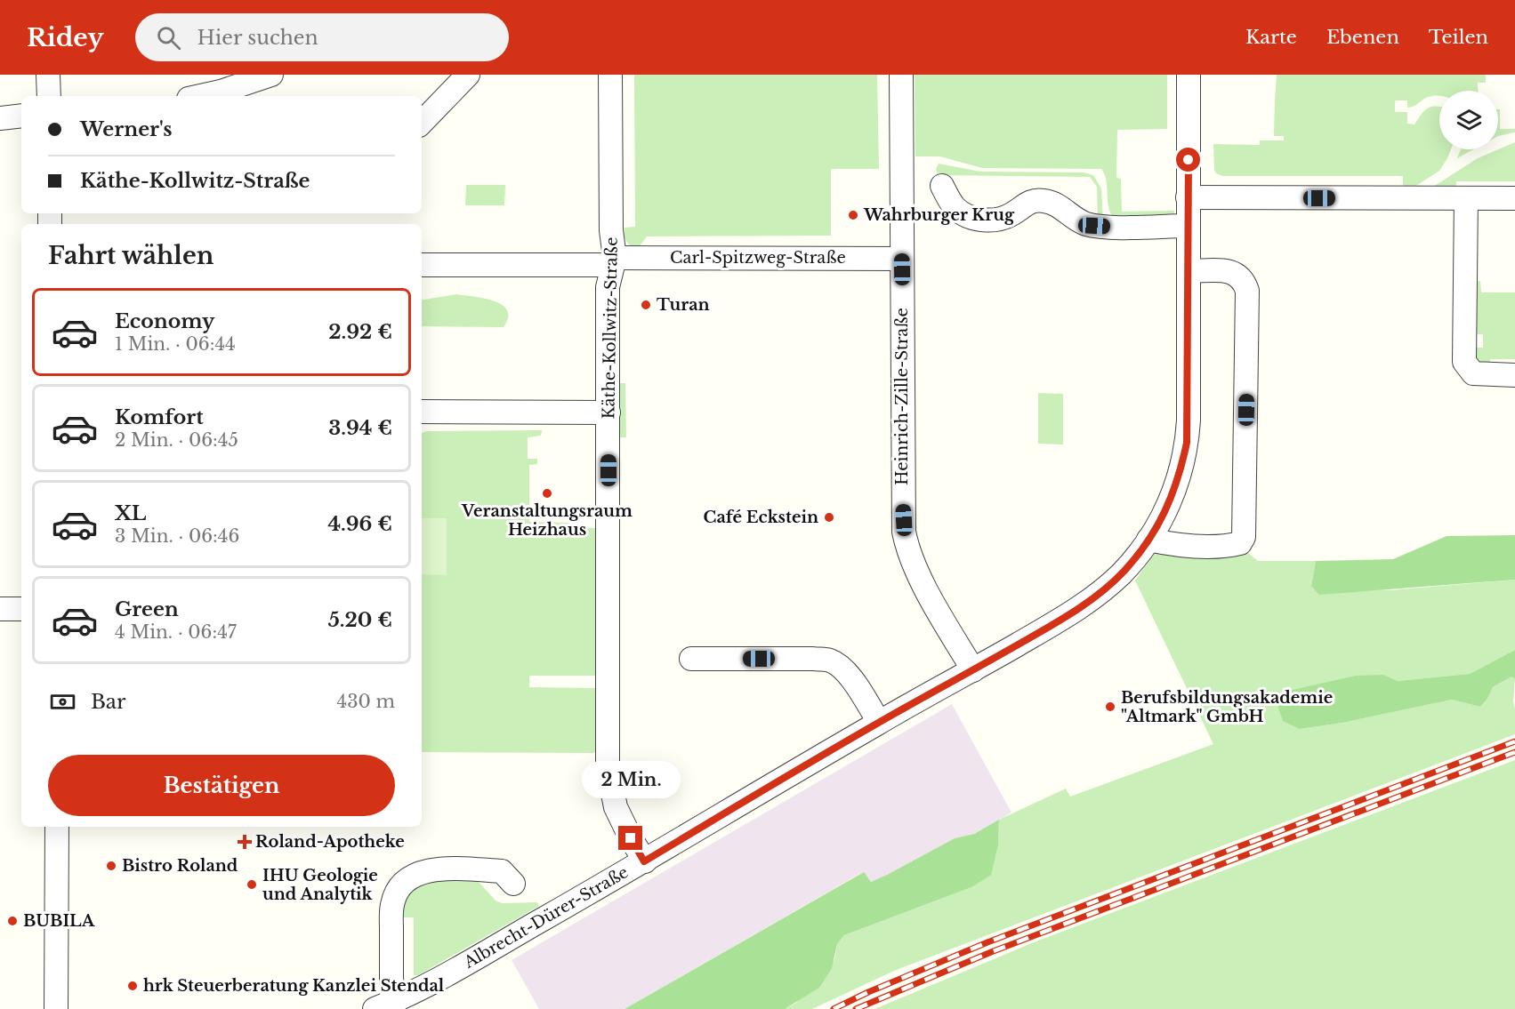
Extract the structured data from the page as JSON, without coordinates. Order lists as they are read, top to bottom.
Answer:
{
  "streets": {
    "street": [
      "Carl-Spitzweg-Straße",
      "Käthe-Kollwitz-Straße",
      "Heinrich-Zille-Straße",
      "Albrecht-Dürer-Straße"
    ]
  },
  "crossings": [
    ["Carl-Spitzweg-Straße", "Käthe-Kollwitz-Straße"],
    ["Carl-Spitzweg-Straße", "Heinrich-Zille-Straße"],
    ["Käthe-Kollwitz-Straße", "Albrecht-Dürer-Straße"],
    ["Heinrich-Zille-Straße", "Albrecht-Dürer-Straße"]
  ],
  "places": {
    "other": [
      "Wahrburger Krug",
      "Turan",
      "Veranstaltungsraum Heizhaus",
      "Café Eckstein",
      "Berufsbildungsakademie \"Altmark\" GmbH",
      "Bistro Roland",
      "IHU Geologie und Analytik",
      "BUBILA",
      "hrk Steuerberatung Kanzlei Stendal"
    ],
    "health": ["Roland-Apotheke"]
  },
  "page": {
    "header": "Ridey",
    "search": "Hier suchen",
    "nav": ["Karte", "Ebenen", "Teilen"],
    "banner": ["Werner's", "Käthe-Kollwitz-Straße"],
    "heading": "Fahrt wählen",
    "list": [
      {
        "name": "Economy",
        "note": "1 Min. · 06:44",
        "value": "2.92 €"
      },
      {
        "name": "Komfort",
        "note": "2 Min. · 06:45",
        "value": "3.94 €"
      },
      {
        "name": "XL",
        "note": "3 Min. · 06:46",
        "value": "4.96 €"
      },
      {
        "name": "Green",
        "note": "4 Min. · 06:47",
        "value": "5.20 €"
      }
    ],
    "pay": ["Bar", "430 m"],
    "buttons": "Bestätigen",
    "bubble": "2 Min."
  }
}
